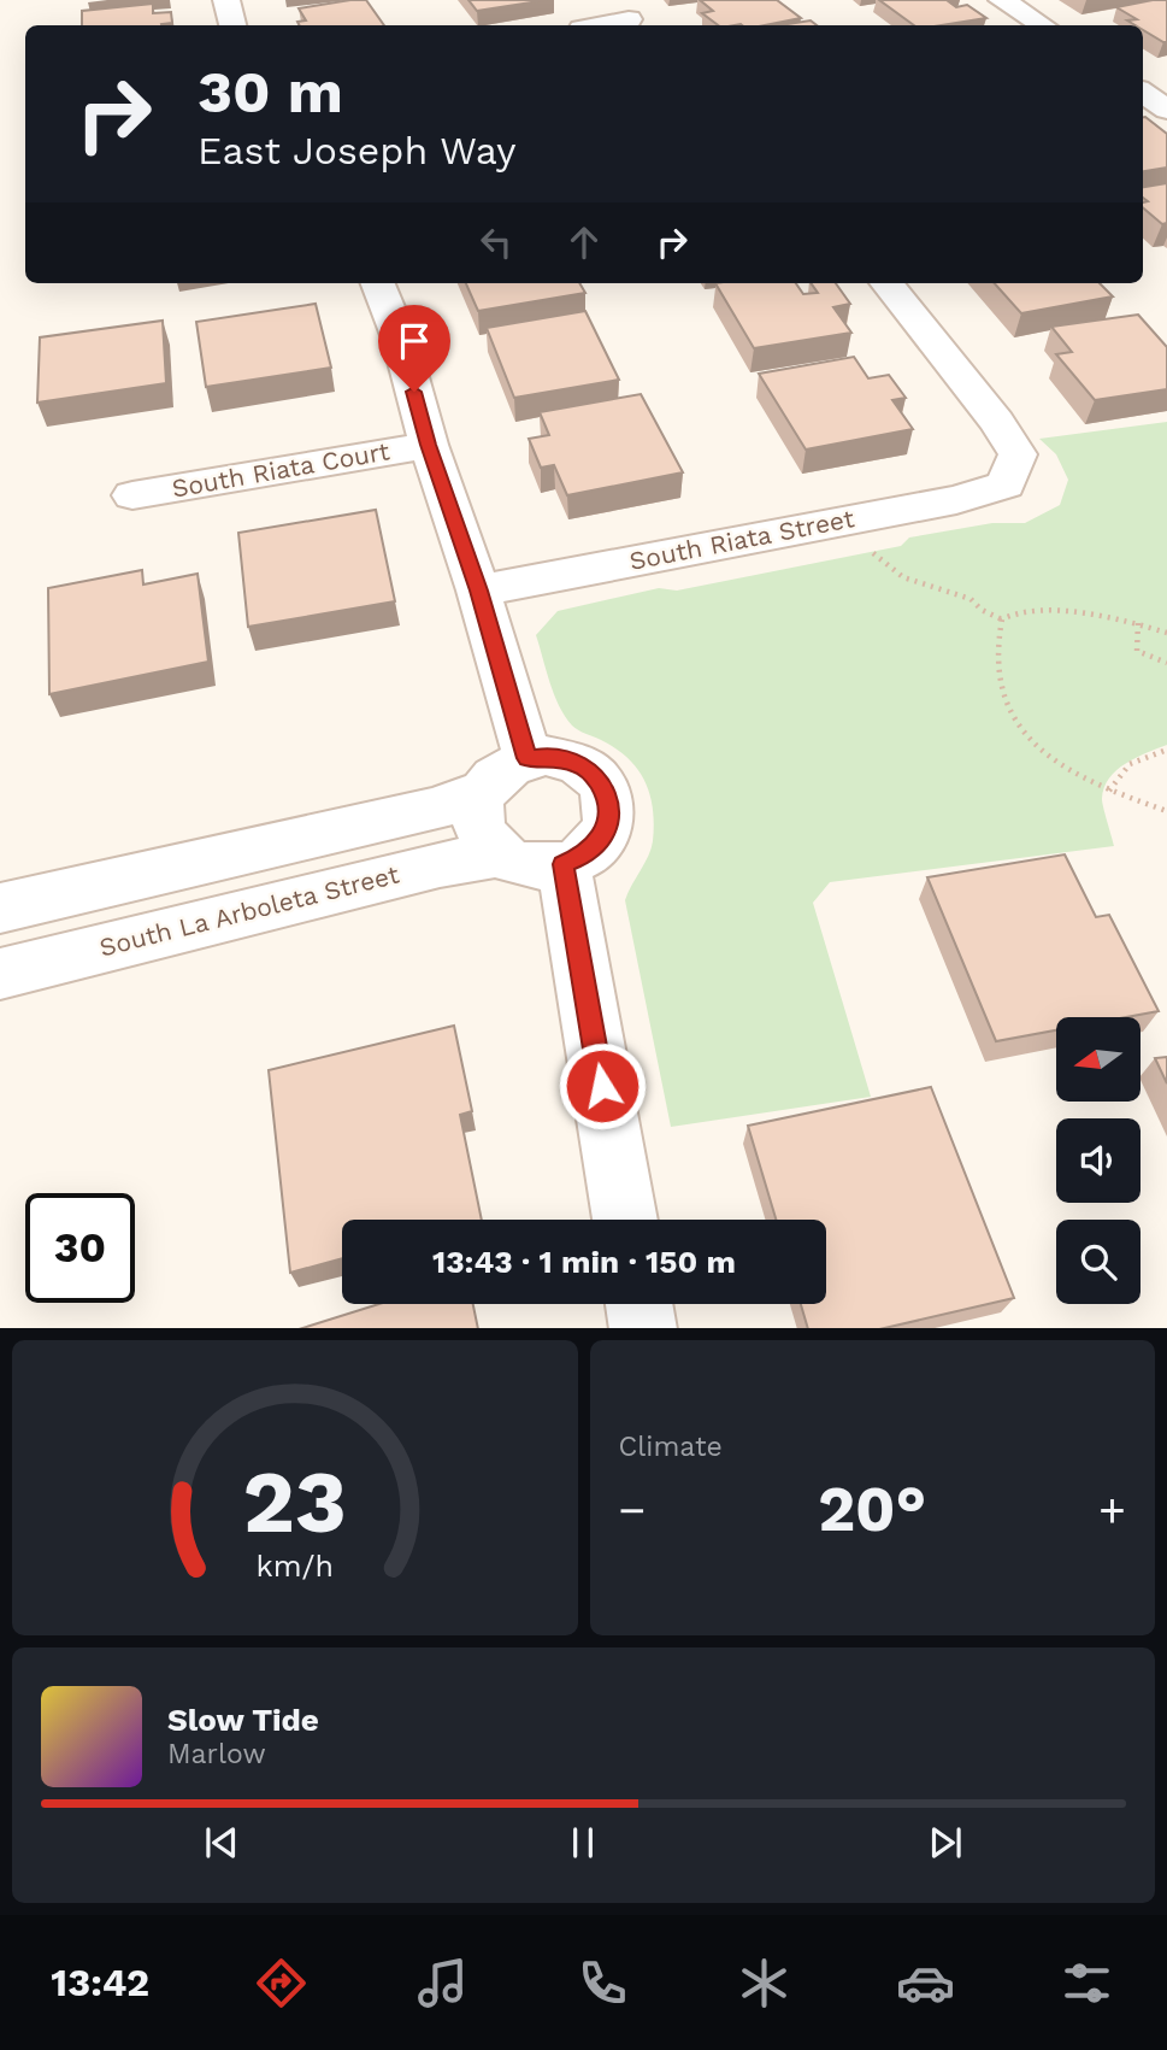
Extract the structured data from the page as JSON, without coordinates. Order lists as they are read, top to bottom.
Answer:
{
  "streets": {
    "street": ["South Riata Court", "South Riata Street", "South La Arboleta Street"]
  },
  "north": "left",
  "page": {
    "turn": ["30 m", "East Joseph Way"],
    "limit": "30",
    "trip": "13:43 · 1 min · 150 m",
    "tile": "Climate",
    "heat": ["−", "20°", "+"],
    "song": ["Slow Tide", "Marlow"],
    "tabs": "13:42",
    "gauge": ["23", "km/h"]
  }
}
